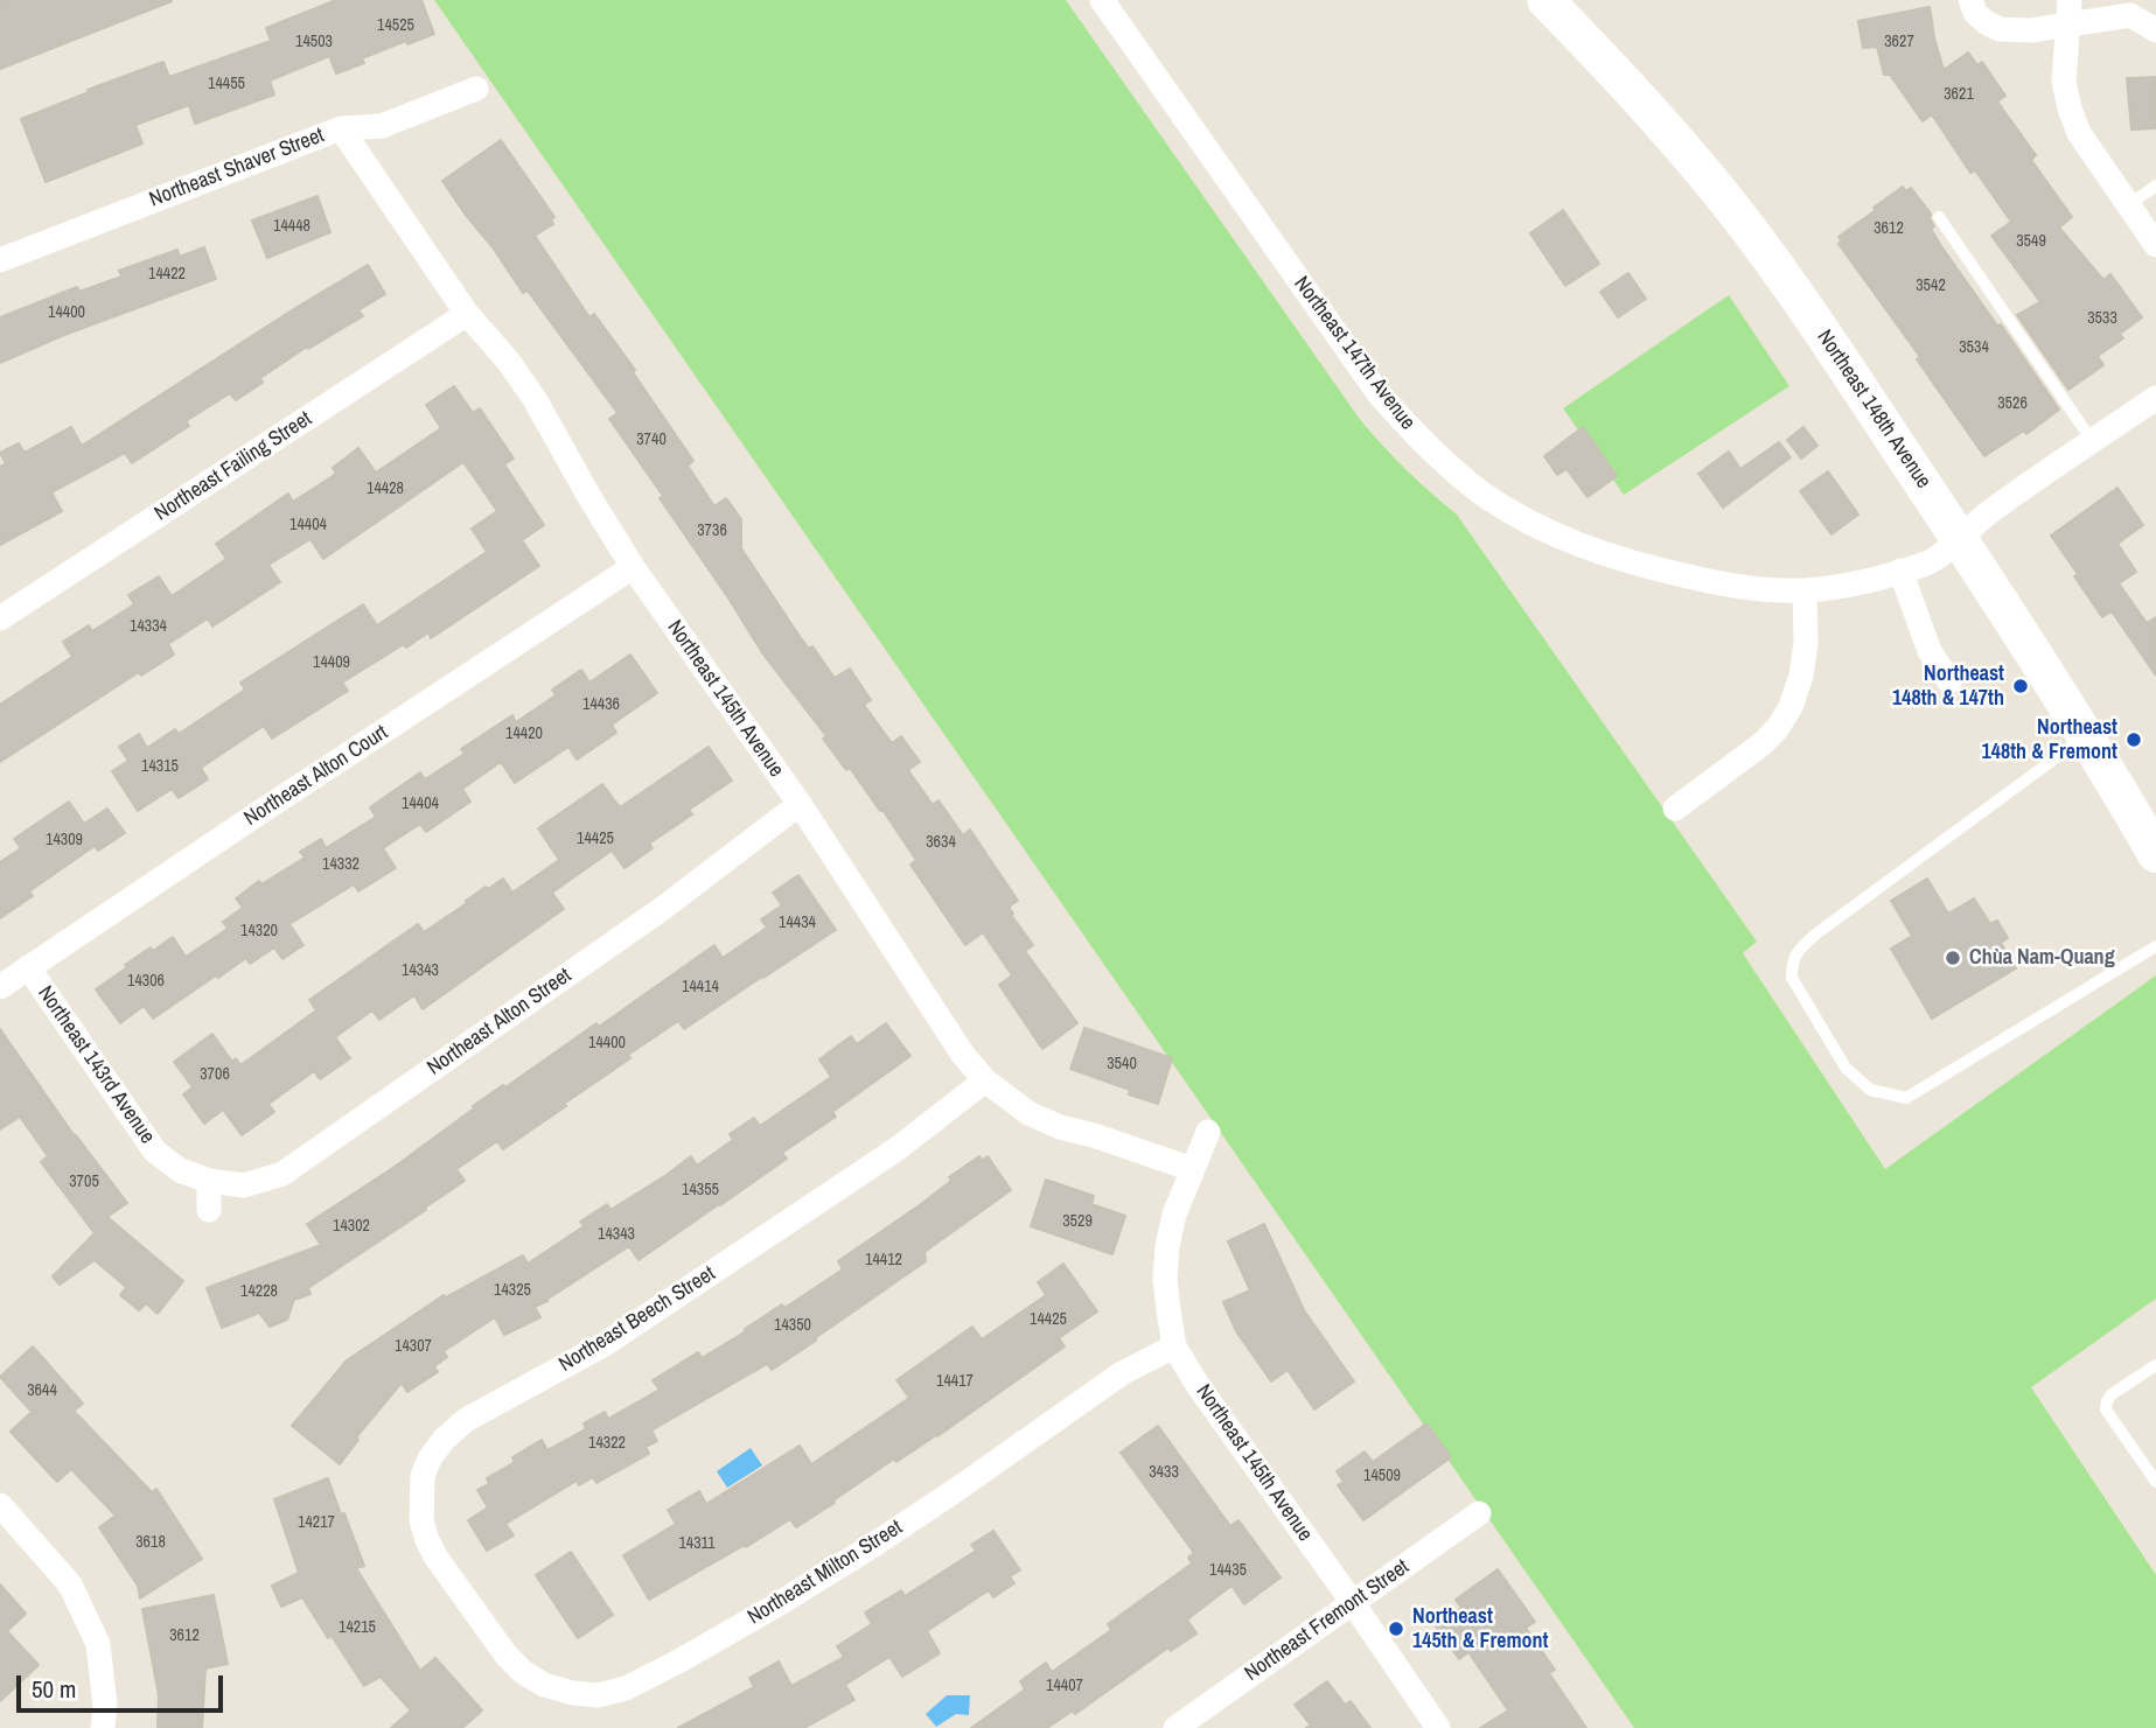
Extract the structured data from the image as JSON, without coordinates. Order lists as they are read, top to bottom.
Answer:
{
  "streets": {
    "main road": ["Northeast 148th Avenue"],
    "street": [
      "Northeast Shaver Street",
      "Northeast 147th Avenue",
      "Northeast Failing Street",
      "Northeast 145th Avenue",
      "Northeast Alton Court",
      "Northeast Alton Street",
      "Northeast 143rd Avenue",
      "Northeast Beech Street",
      "Northeast Milton Street",
      "Northeast Fremont Street"
    ]
  },
  "crossings": [
    ["Northeast Shaver Street", "Northeast 145th Avenue"],
    ["Northeast 147th Avenue", "Northeast 148th Avenue"],
    ["Northeast Failing Street", "Northeast 145th Avenue"],
    ["Northeast 145th Avenue", "Northeast Alton Court"],
    ["Northeast 145th Avenue", "Northeast Alton Street"],
    ["Northeast 145th Avenue", "Northeast Beech Street"],
    ["Northeast 145th Avenue", "Northeast Milton Street"],
    ["Northeast 145th Avenue", "Northeast Fremont Street"],
    ["Northeast Alton Court", "Northeast 143rd Avenue"],
    ["Northeast Alton Street", "Northeast 143rd Avenue"],
    ["Northeast Beech Street", "Northeast Milton Street"]
  ],
  "places": [
    "Northeast 148th & 147th",
    "Northeast 148th & Fremont",
    "Chùa Nam-Quang",
    "Northeast 145th & Fremont"
  ],
  "house_numbers": [
    "14525",
    "14503",
    "3627",
    "14455",
    "3621",
    "14448",
    "3612",
    "3549",
    "14422",
    "3542",
    "14400",
    "3533",
    "3534",
    "3526",
    "3740",
    "14428",
    "14404",
    "3736",
    "14334",
    "14409",
    "14436",
    "14420",
    "14315",
    "14404",
    "14425",
    "14309",
    "3634",
    "14332",
    "14434",
    "14320",
    "14343",
    "14306",
    "14414",
    "14400",
    "3540",
    "3706",
    "3705",
    "14355",
    "3529",
    "14302",
    "14343",
    "14412",
    "14325",
    "14228",
    "14425",
    "14350",
    "14307",
    "14417",
    "3644",
    "14322",
    "3433",
    "14509",
    "14217",
    "3618",
    "14311",
    "14435",
    "14215",
    "3612",
    "14407"
  ],
  "scale_bar": "50 m"
}
